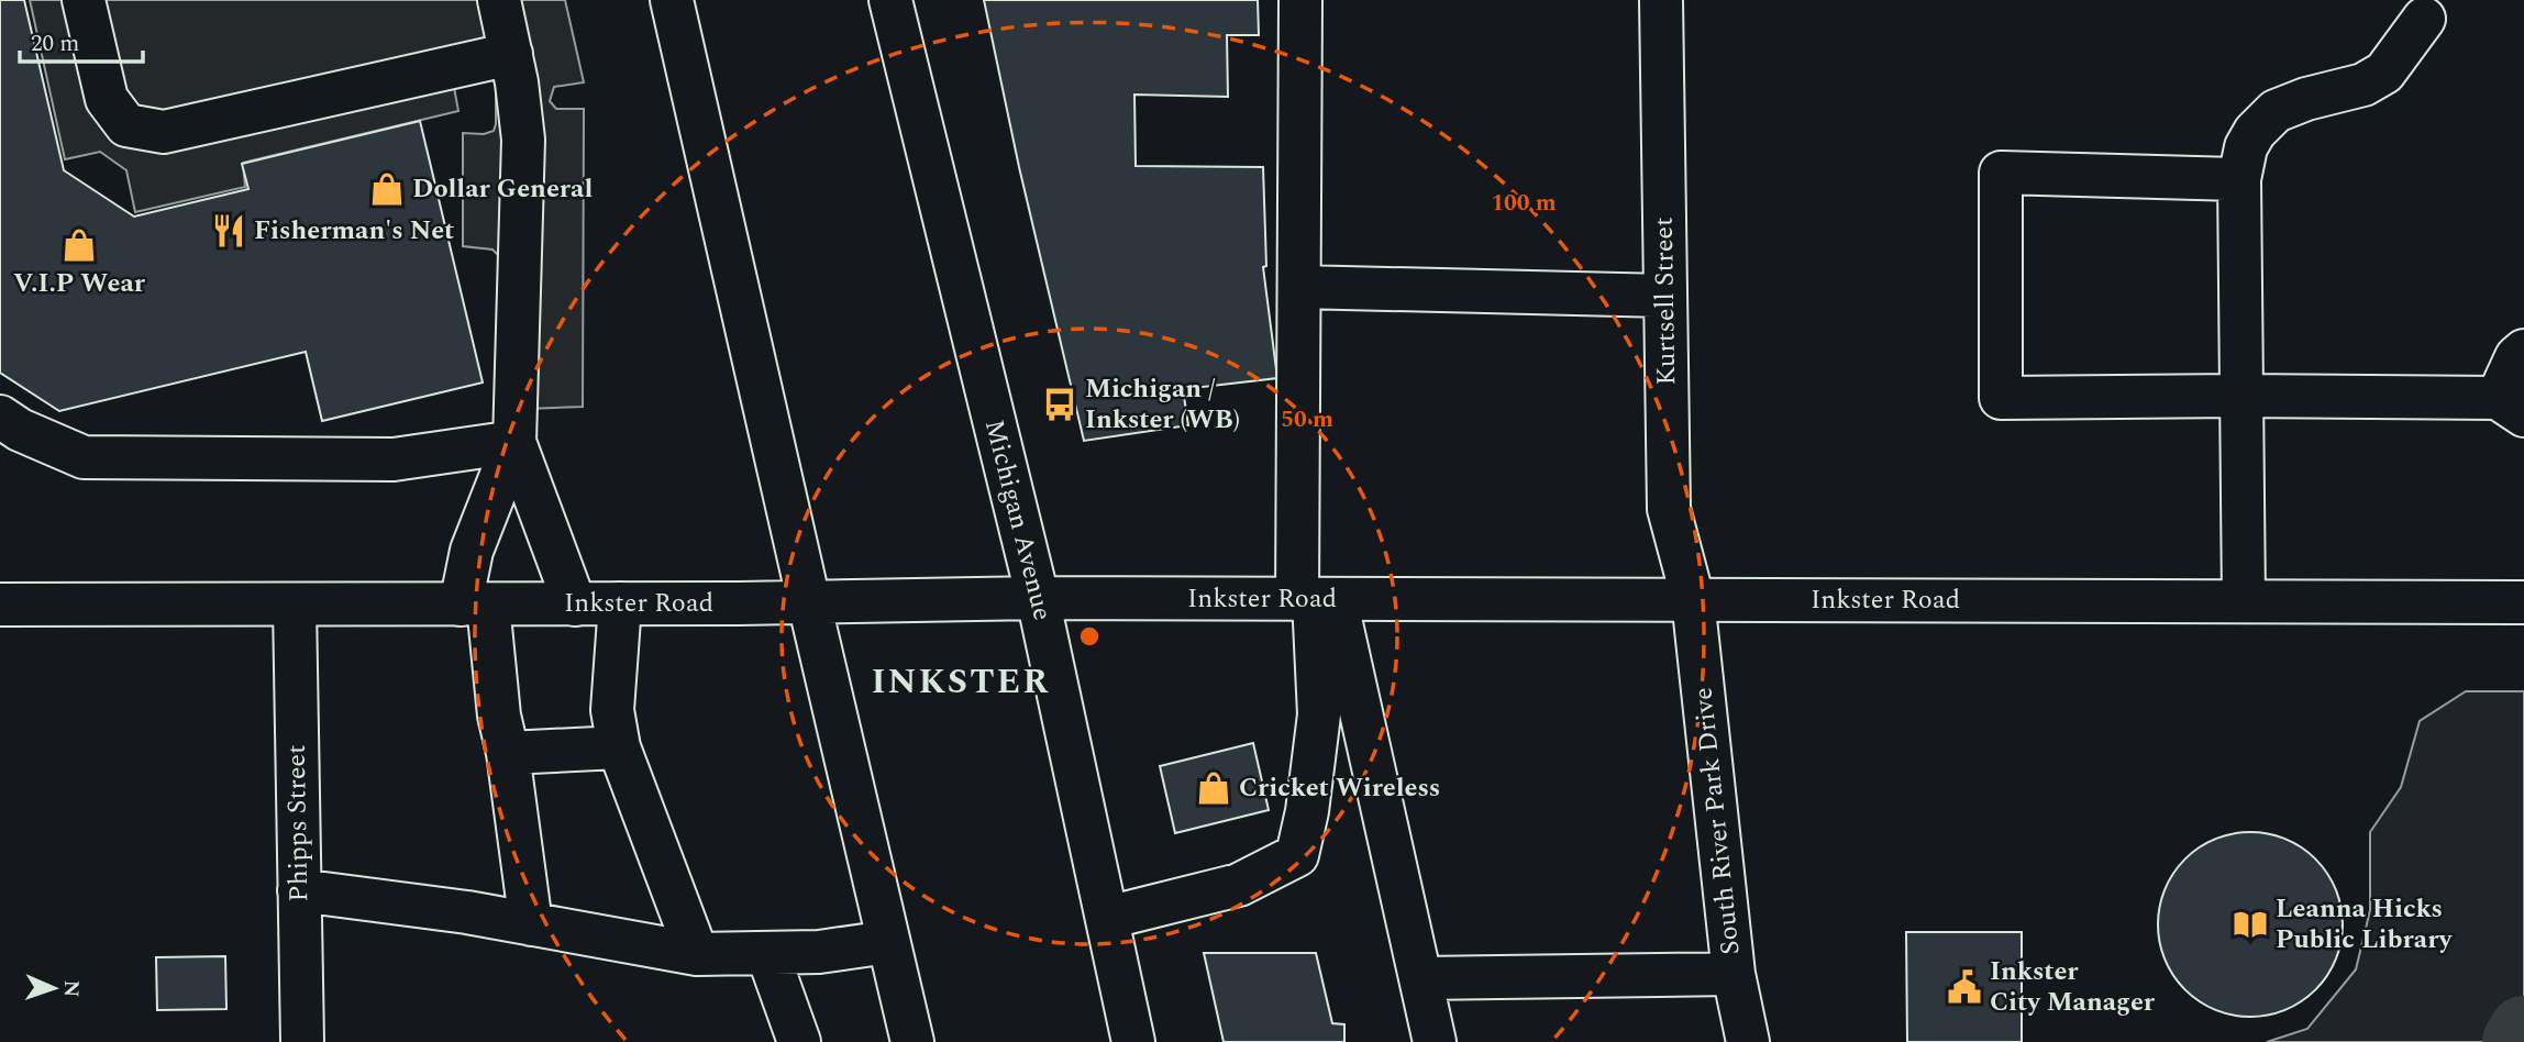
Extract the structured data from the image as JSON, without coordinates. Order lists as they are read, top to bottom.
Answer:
{
  "streets": {
    "main road": [
      "Kurtsell Street",
      "Michigan Avenue",
      "Inkster Road",
      "South River Park Drive",
      "Phipps Street"
    ]
  },
  "crossings": [
    ["Kurtsell Street", "Inkster Road"],
    ["Kurtsell Street", "South River Park Drive"],
    ["Michigan Avenue", "Inkster Road"],
    ["Inkster Road", "South River Park Drive"],
    ["Inkster Road", "Phipps Street"]
  ],
  "districts": ["INKSTER"],
  "places": {
    "shop": ["Dollar General", "V.I.P Wear", "Cricket Wireless"],
    "restaurant": ["Fisherman's Net"],
    "bus stop": ["Michigan / Inkster (WB)"],
    "library": ["Leanna Hicks Public Library"],
    "public building": ["Inkster City Manager"]
  },
  "scale_bar": "20 m",
  "north": "right",
  "rings": ["100 m", "50 m"]
}
